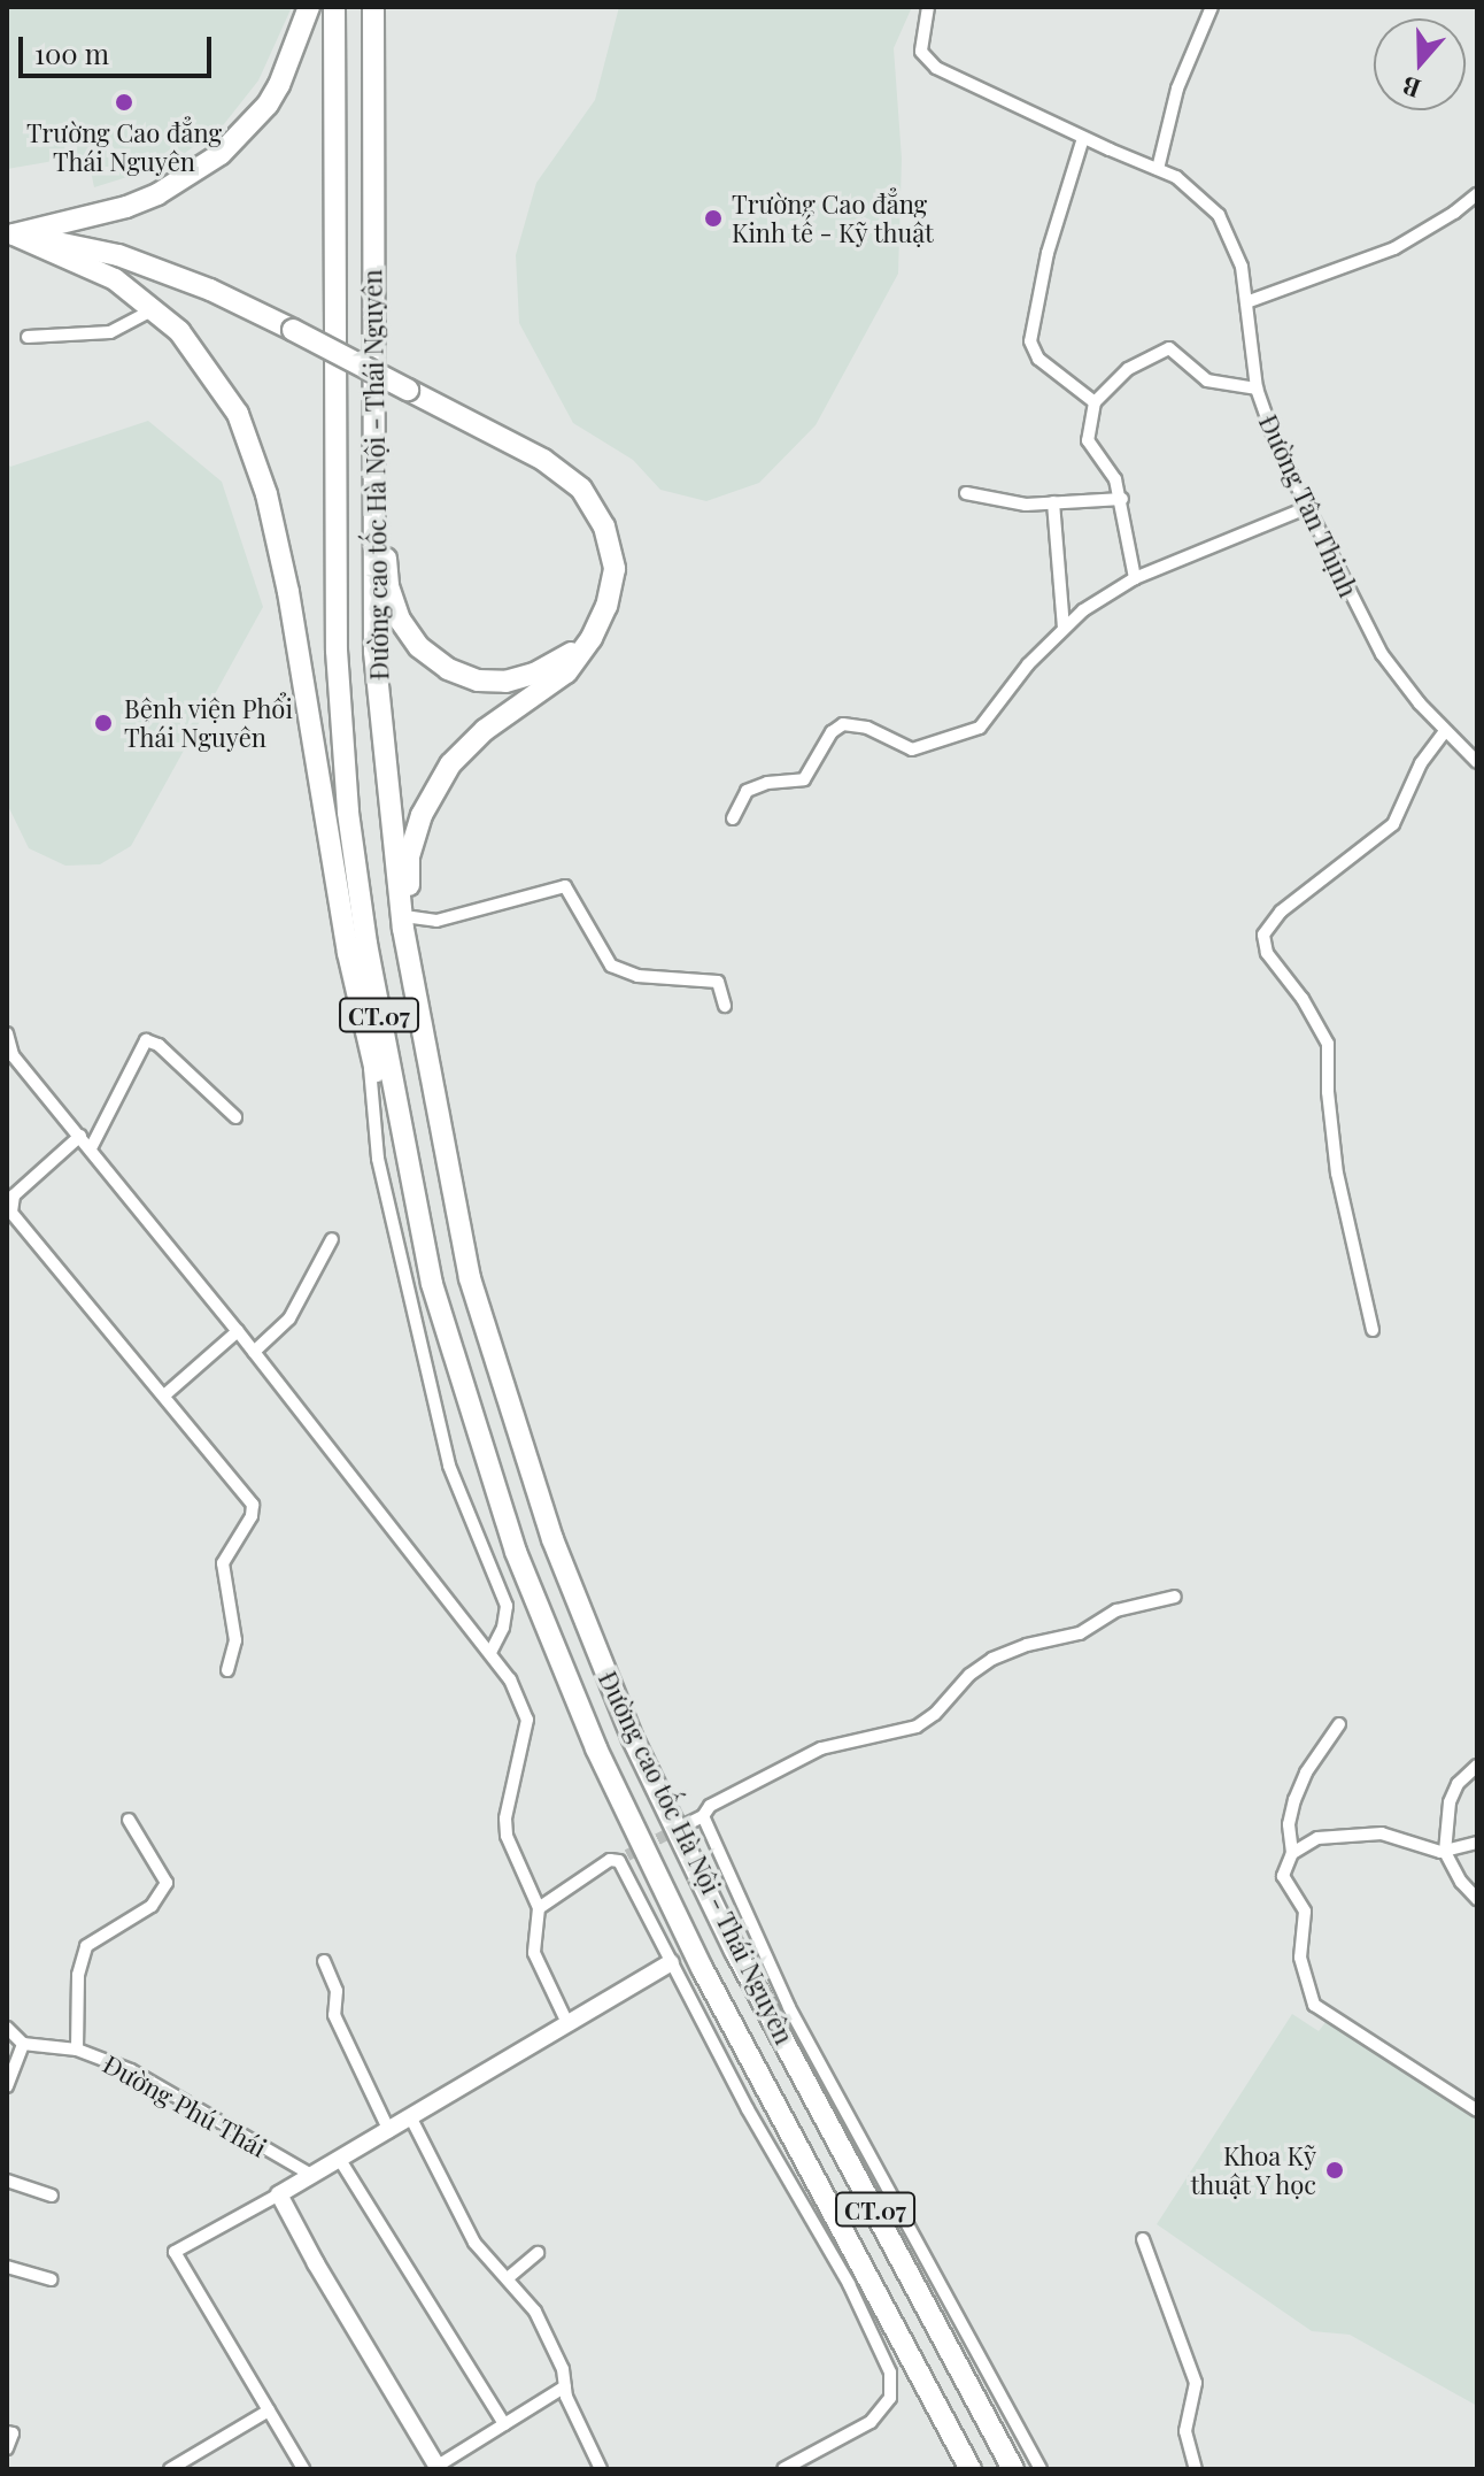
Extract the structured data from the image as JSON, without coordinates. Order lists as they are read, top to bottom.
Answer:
{
  "streets": {
    "highway": ["Đường cao tốc Hà Nội - Thái Nguyên", "CT.07"],
    "street": ["Đường Tân Thịnh", "Đường Phú Thái"]
  },
  "places": [
    "Trường Cao đẳng Thái Nguyên",
    "Trường Cao đẳng Kinh tế - Kỹ thuật",
    "Bệnh viện Phổi Thái Nguyên",
    "Khoa Kỹ thuật Y học"
  ],
  "scale_bar": "100 m",
  "north": "bottom"
}
